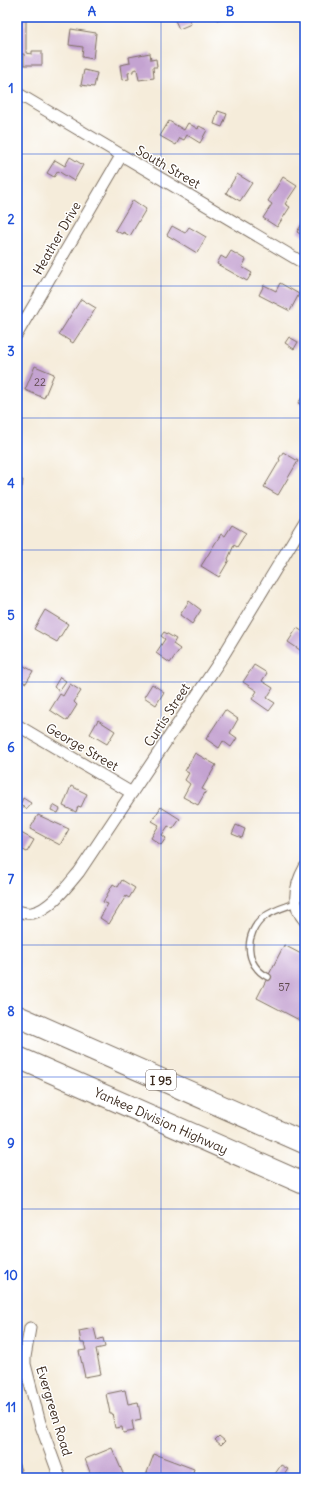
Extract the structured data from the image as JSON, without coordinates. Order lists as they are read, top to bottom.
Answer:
{
  "streets": {
    "highway": ["I 95", "Yankee Division Highway"],
    "street": [
      "South Street",
      "Heather Drive",
      "Curtis Street",
      "George Street",
      "Evergreen Road"
    ]
  },
  "crossings": [
    ["South Street", "Heather Drive"],
    ["Curtis Street", "George Street"]
  ],
  "house_numbers": ["22", "57"],
  "grid": {
    "columns": ["A", "B"],
    "rows": [
      "1",
      "2",
      "3",
      "4",
      "5",
      "6",
      "7",
      "8",
      "9",
      "10",
      "11"
    ]
  }
}
